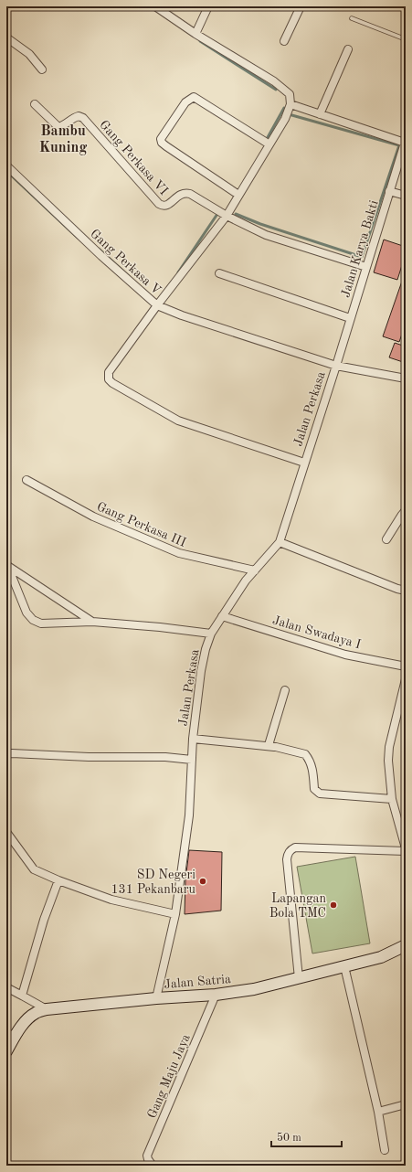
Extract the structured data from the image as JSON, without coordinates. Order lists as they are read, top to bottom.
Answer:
{
  "streets": {
    "street": [
      "Gang Perkasa VI",
      "Jalan Karya Bakti",
      "Gang Perkasa V",
      "Jalan Perkasa",
      "Gang Perkasa III",
      "Jalan Swadaya I",
      "Jalan Satria",
      "Gang Maju Jaya"
    ]
  },
  "crossings": [
    ["Gang Perkasa VI", "Jalan Karya Bakti"],
    ["Jalan Karya Bakti", "Gang Perkasa V"],
    ["Jalan Karya Bakti", "Jalan Perkasa"],
    ["Gang Perkasa V", "Jalan Perkasa"],
    ["Jalan Perkasa", "Gang Perkasa III"],
    ["Jalan Perkasa", "Jalan Swadaya I"],
    ["Jalan Perkasa", "Jalan Satria"],
    ["Jalan Satria", "Gang Maju Jaya"]
  ],
  "districts": ["Bambu Kuning"],
  "places": ["SD Negeri 131 Pekanbaru", "Lapangan Bola TMC"],
  "scale_bar": "50 m"
}
